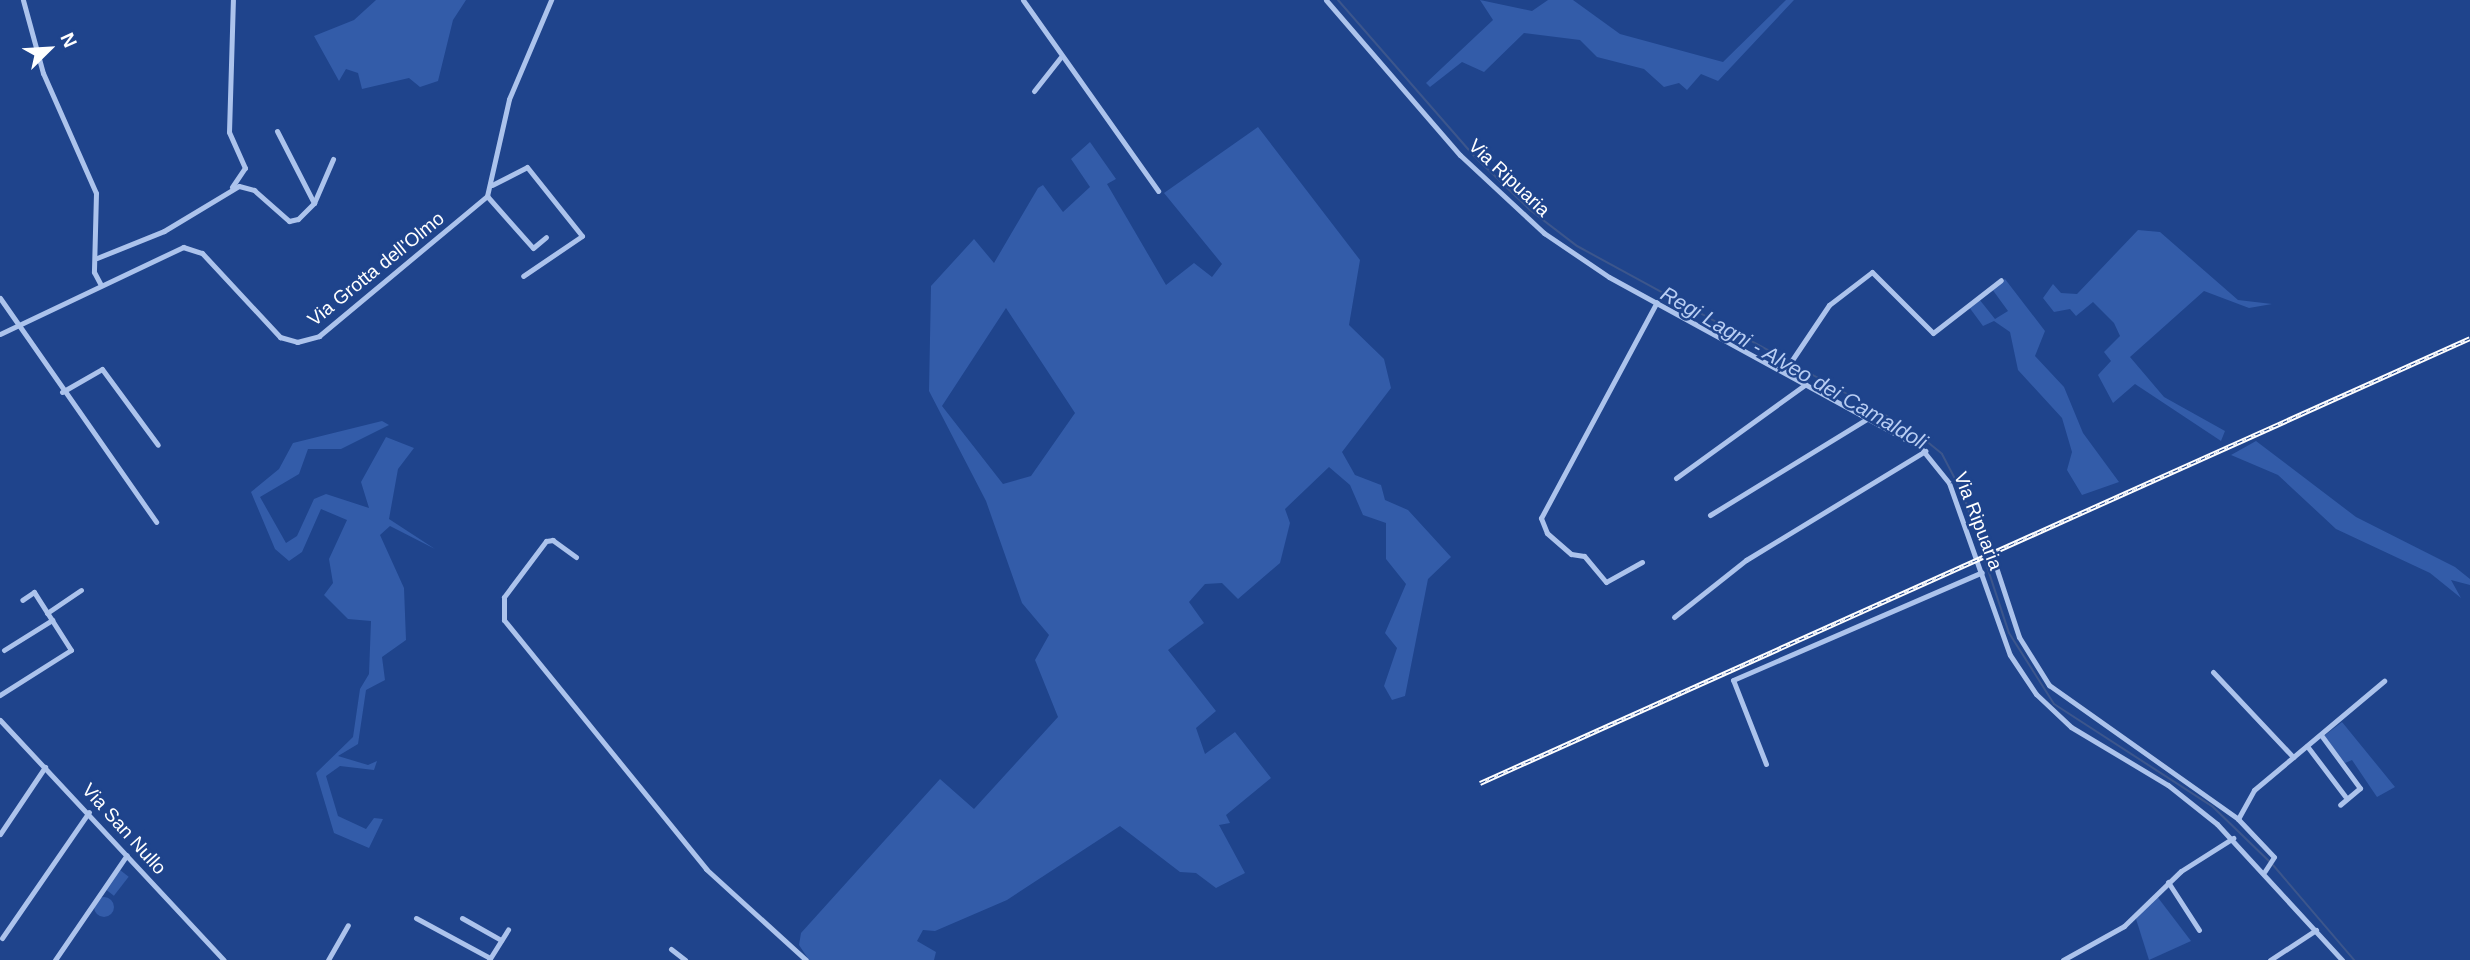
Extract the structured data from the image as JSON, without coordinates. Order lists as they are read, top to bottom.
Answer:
{
  "streets": {
    "street": ["Via Ripuaria", "Via Grotta dell'Olmo", "Via San Nullo"]
  },
  "water": ["Regi Lagni - Alveo dei Camaldoli"],
  "north": "top right"
}
